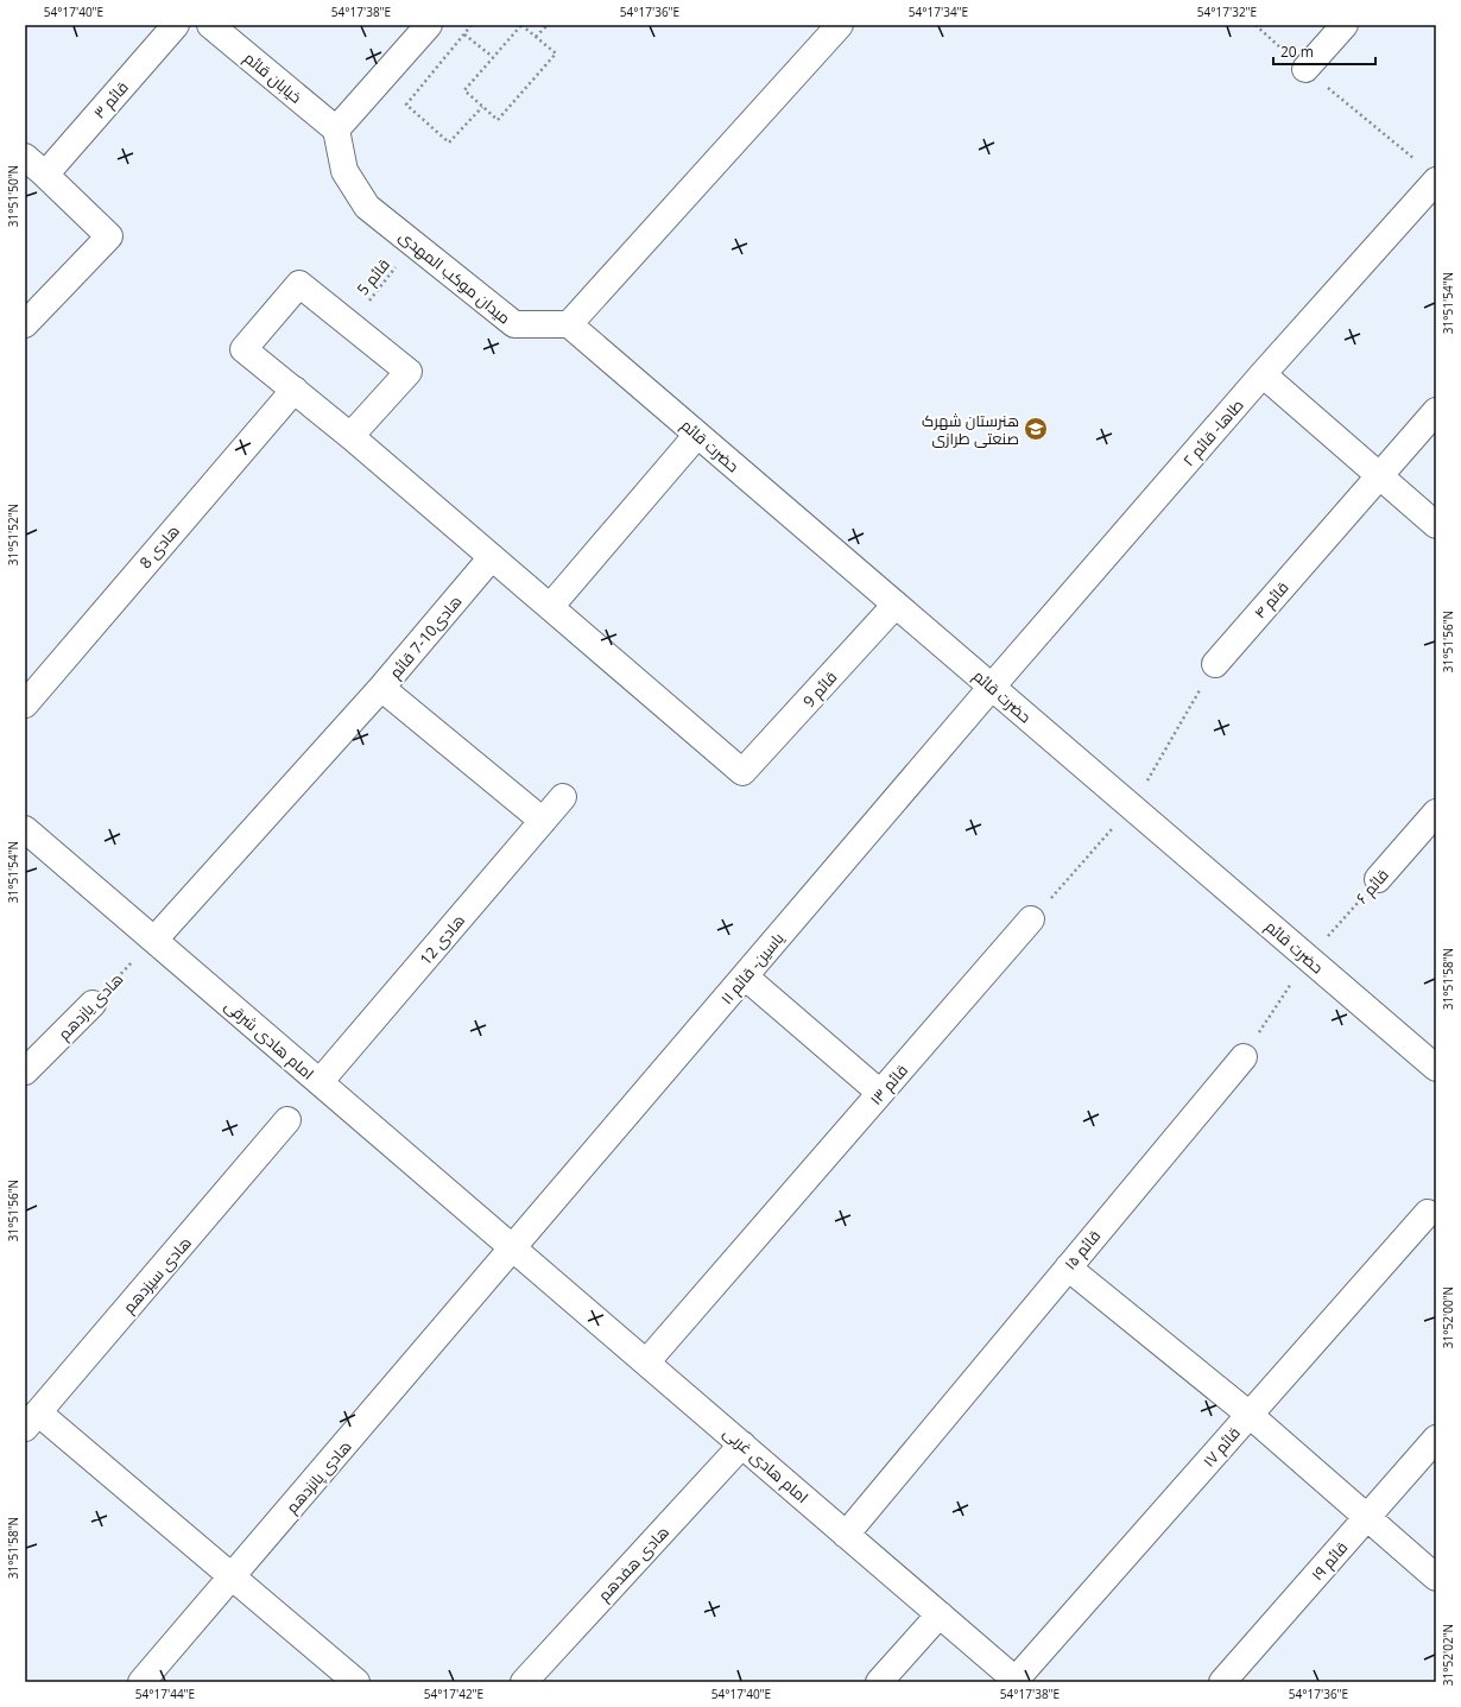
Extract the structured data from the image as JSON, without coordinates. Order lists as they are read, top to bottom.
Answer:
{
  "streets": {
    "street": [
      "خیابان قائم",
      "قائم ۳",
      "میدان موکب المهدی",
      "طاها- قائم ۲",
      "حضرت قائم",
      "هادی 8",
      "قائم ۴",
      "هادی10-7 قائم",
      "قائم 9",
      "قائم ۶",
      "12 هادی",
      "یاسین- قائم ۱۱",
      "هادی یازدهم",
      "امام هادی شرقی",
      "قائم ۱۳",
      "قائم ۱۵",
      "هادی سیزدهم",
      "قائم ۱۷",
      "امام هادی غربی",
      "هادی پانزدهم",
      "قائم ۱۹",
      "هادی هفدهم"
    ],
    "path": ["قائم 5"]
  },
  "crossings": [
    ["خیابان قائم", "میدان موکب المهدی"],
    ["قائم 5", "میدان موکب المهدی"],
    ["میدان موکب المهدی", "حضرت قائم"],
    ["طاها- قائم ۲", "حضرت قائم"],
    ["طاها- قائم ۲", "یاسین- قائم ۱۱"],
    ["حضرت قائم", "قائم 9"],
    ["حضرت قائم", "قائم ۶"],
    ["حضرت قائم", "یاسین- قائم ۱۱"],
    ["هادی10-7 قائم", "هادی یازدهم"],
    ["هادی10-7 قائم", "امام هادی شرقی"],
    ["12 هادی", "امام هادی شرقی"],
    ["یاسین- قائم ۱۱", "امام هادی شرقی"],
    ["یاسین- قائم ۱۱", "امام هادی غربی"],
    ["یاسین- قائم ۱۱", "هادی پانزدهم"],
    ["هادی یازدهم", "امام هادی شرقی"],
    ["امام هادی شرقی", "امام هادی غربی"],
    ["امام هادی شرقی", "هادی پانزدهم"],
    ["قائم ۱۳", "امام هادی غربی"],
    ["قائم ۱۵", "امام هادی غربی"],
    ["قائم ۱۷", "امام هادی غربی"],
    ["امام هادی غربی", "هادی پانزدهم"],
    ["امام هادی غربی", "هادی هفدهم"]
  ],
  "places": {
    "school or university": ["هنرستان شهرک صنعتی طرازی"]
  },
  "scale_bar": "20 m",
  "coordinates": [
    "54°17'40\"E",
    "54°17'38\"E",
    "54°17'36\"E",
    "54°17'34\"E",
    "54°17'32\"E",
    "31°51'50\"N",
    "31°51'54\"N",
    "31°51'52\"N",
    "31°51'56\"N",
    "31°51'58\"N",
    "31°52'00\"N",
    "31°52'02\"N",
    "54°17'44\"E",
    "54°17'42\"E"
  ]
}
